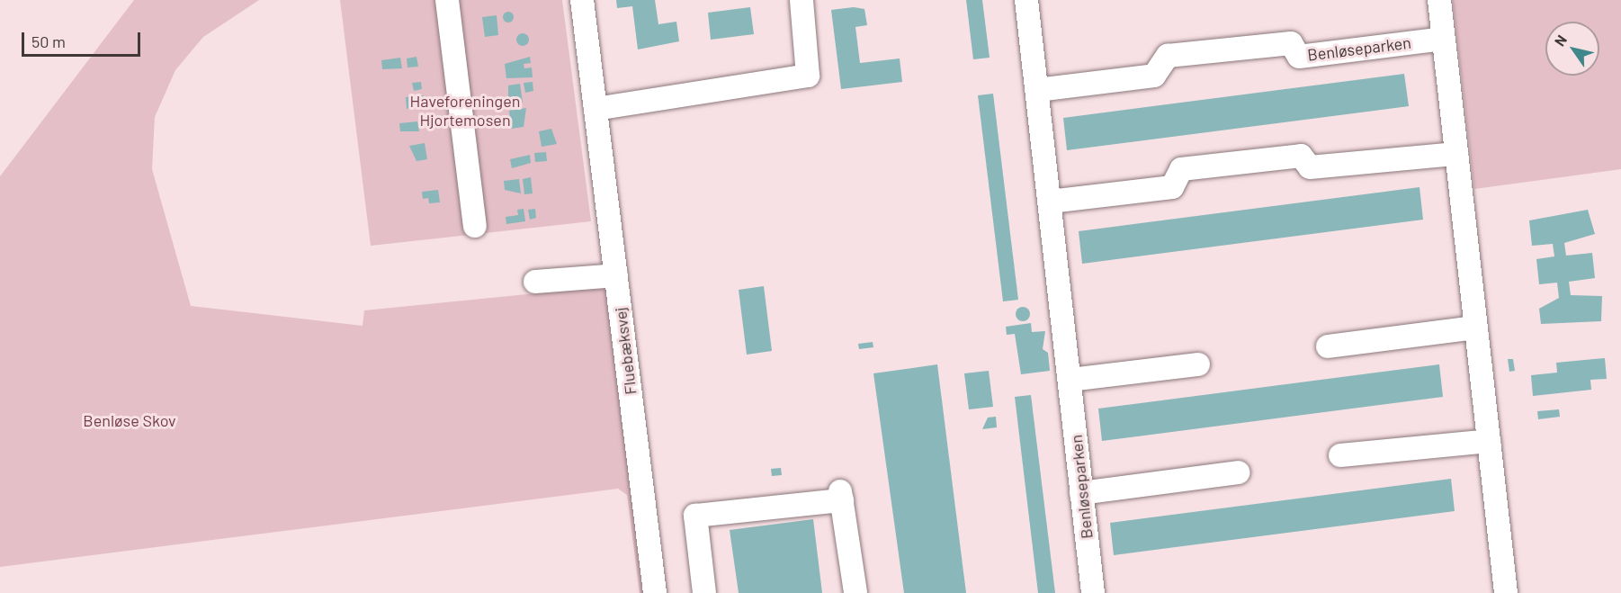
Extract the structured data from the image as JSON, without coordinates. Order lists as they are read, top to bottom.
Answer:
{
  "streets": {
    "street": ["Benløseparken", "Fluebæksvej"]
  },
  "parks": ["Haveforeningen Hjortemosen", "Benløse Skov"],
  "scale_bar": "50 m",
  "north": "top left"
}
